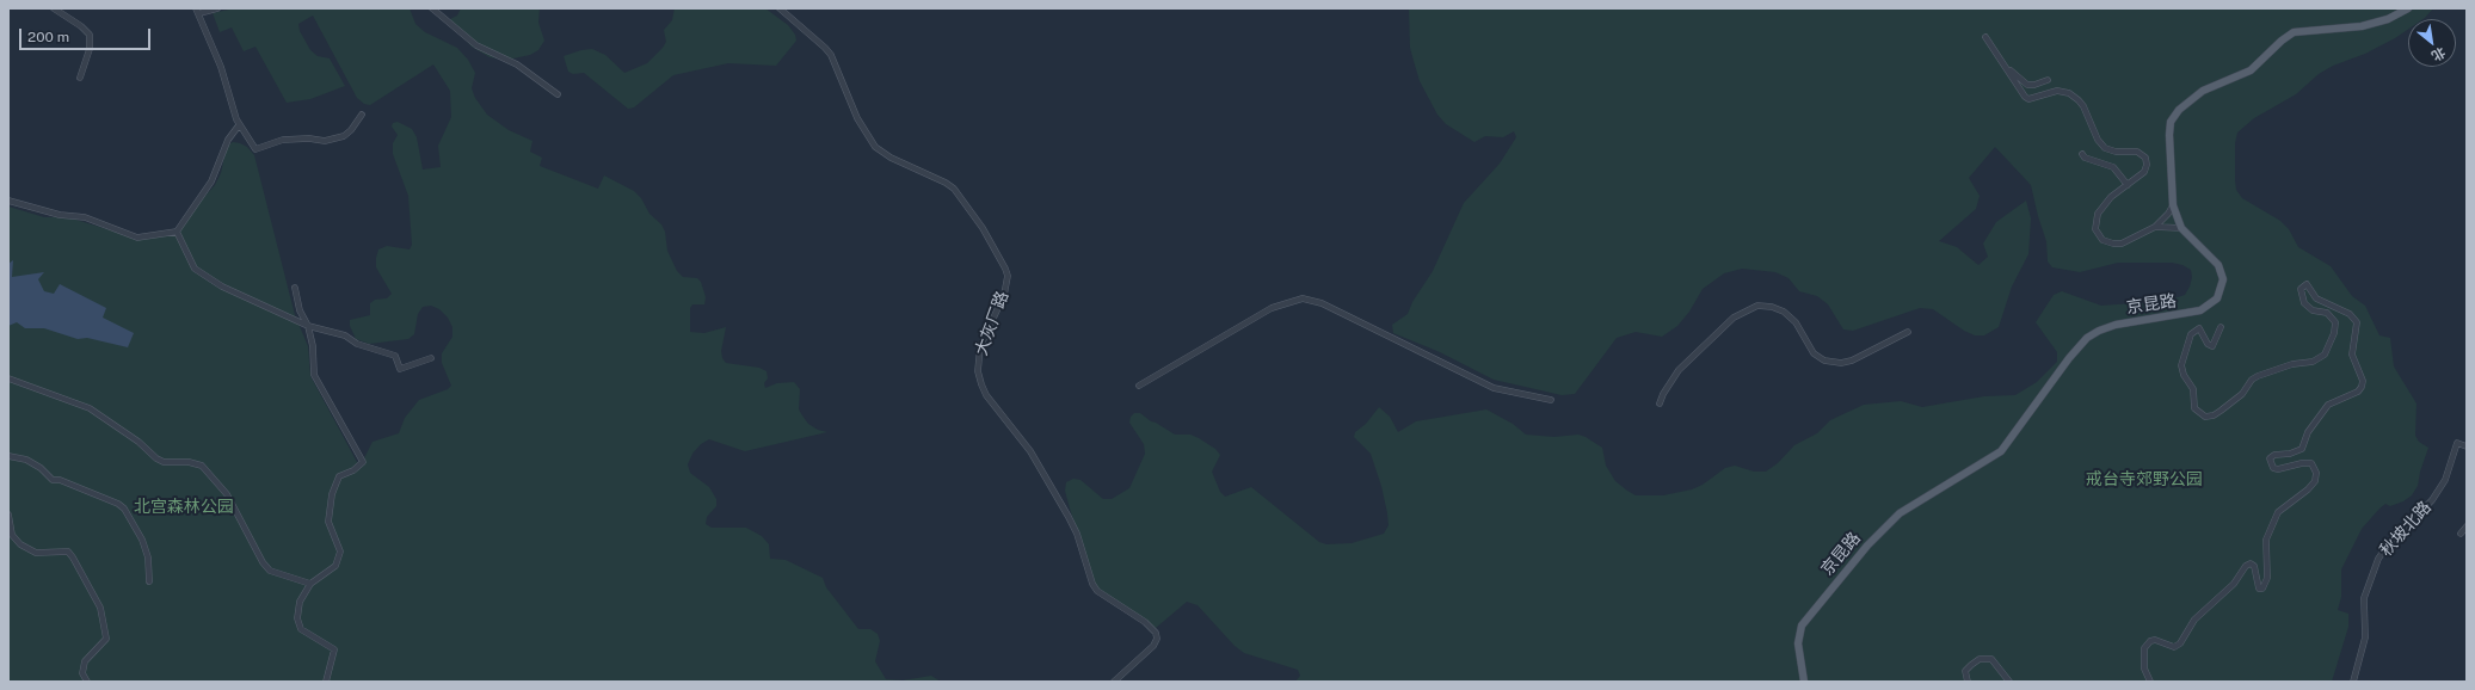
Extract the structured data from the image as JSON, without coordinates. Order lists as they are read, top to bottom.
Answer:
{
  "streets": {
    "main road": ["京昆路"],
    "street": ["大灰厂路", "秋坡北路"]
  },
  "parks": ["戒台寺郊野公园", "北宫森林公园"],
  "scale_bar": "200 m",
  "north": "bottom right"
}
